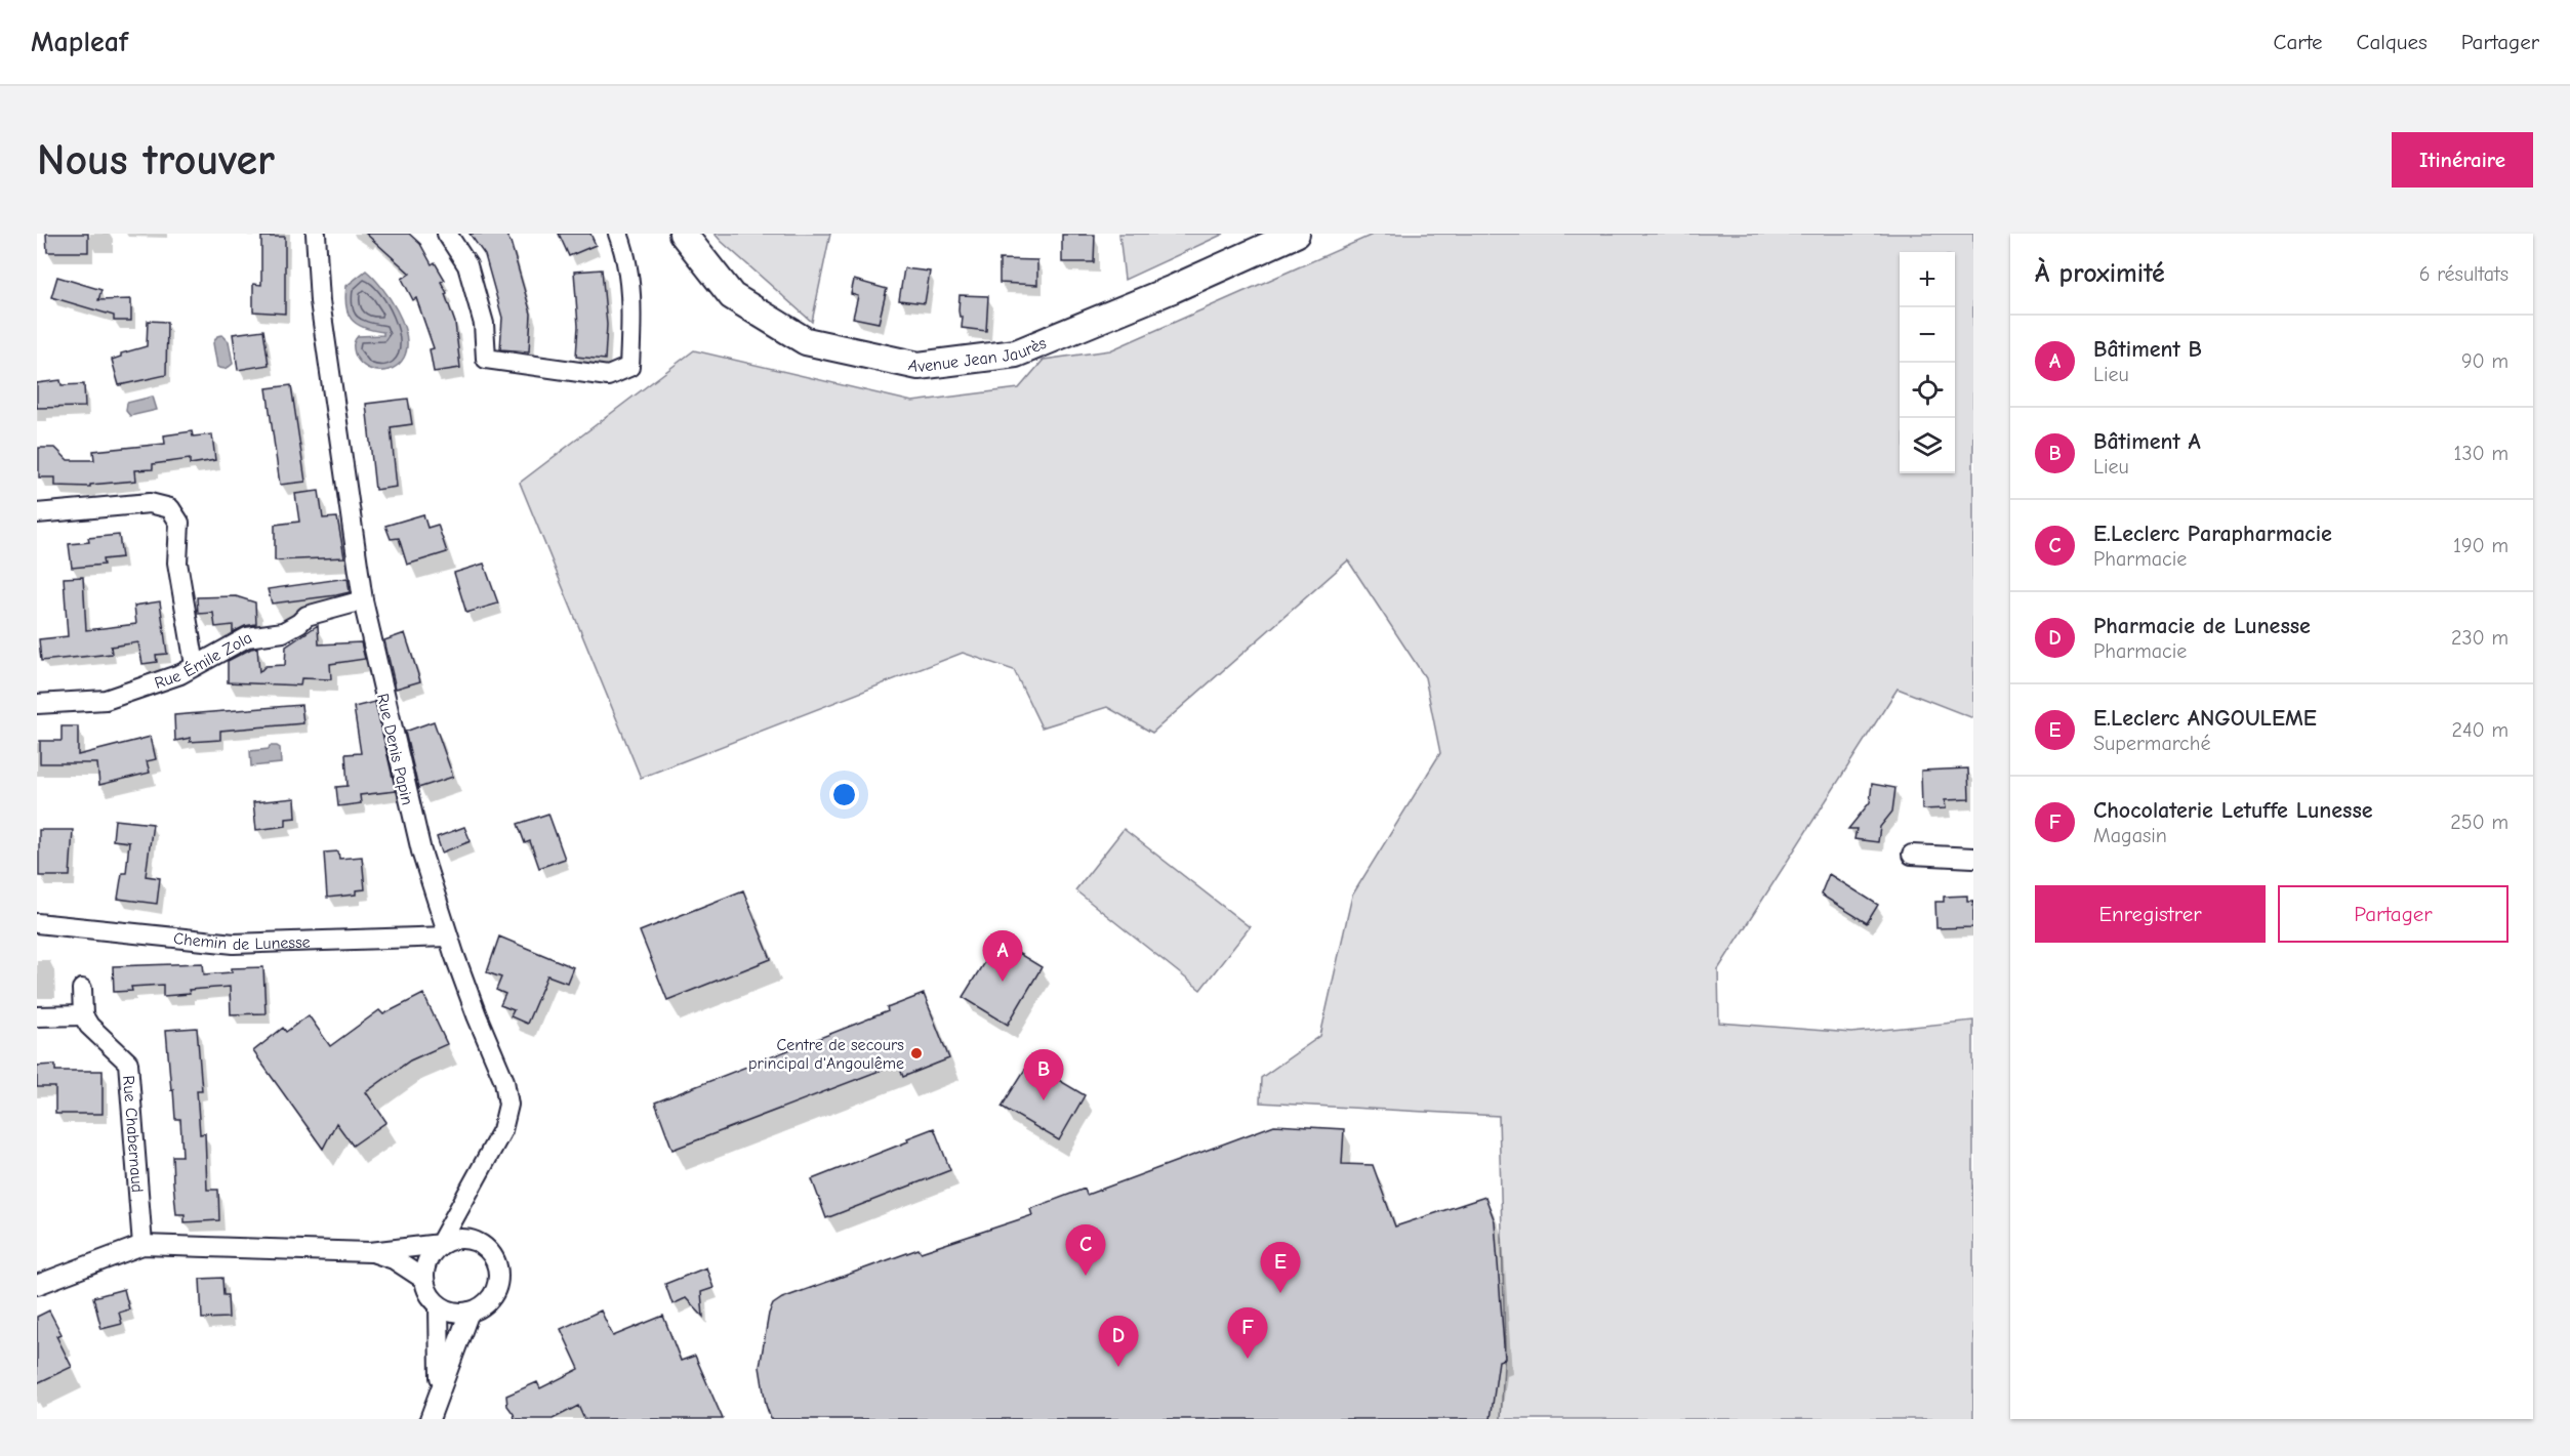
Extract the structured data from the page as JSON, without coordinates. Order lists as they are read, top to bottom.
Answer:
{
  "streets": {
    "main road": ["Avenue Jean Jaurès"],
    "street": [
      "Rue Émile Zola",
      "Rue Denis Papin",
      "Chemin de Lunesse",
      "Rue Chabernaud"
    ]
  },
  "crossings": [
    ["Rue Émile Zola", "Rue Denis Papin"],
    ["Rue Denis Papin", "Chemin de Lunesse"]
  ],
  "places": ["Centre de secours principal d'Angoulême"],
  "page": {
    "header": "Mapleaf",
    "nav": ["Carte", "Calques", "Partager"],
    "buttons": [
      "Itinéraire",
      ["Enregistrer", "Partager"]
    ],
    "title": "Nous trouver",
    "heading": ["À proximité", "6 résultats"],
    "map_buttons": ["+", "−"],
    "list": [
      {
        "mark": "A",
        "name": "Bâtiment B",
        "note": "Lieu",
        "value": "90 m"
      },
      {
        "mark": "B",
        "name": "Bâtiment A",
        "note": "Lieu",
        "value": "130 m"
      },
      {
        "mark": "C",
        "name": "E.Leclerc Parapharmacie",
        "note": "Pharmacie",
        "value": "190 m"
      },
      {
        "mark": "D",
        "name": "Pharmacie de Lunesse",
        "note": "Pharmacie",
        "value": "230 m"
      },
      {
        "mark": "E",
        "name": "E.Leclerc ANGOULEME",
        "note": "Supermarché",
        "value": "240 m"
      },
      {
        "mark": "F",
        "name": "Chocolaterie Letuffe Lunesse",
        "note": "Magasin",
        "value": "250 m"
      }
    ],
    "pins": [
      "A",
      "B",
      "C",
      "E",
      "F",
      "D"
    ]
  }
}
